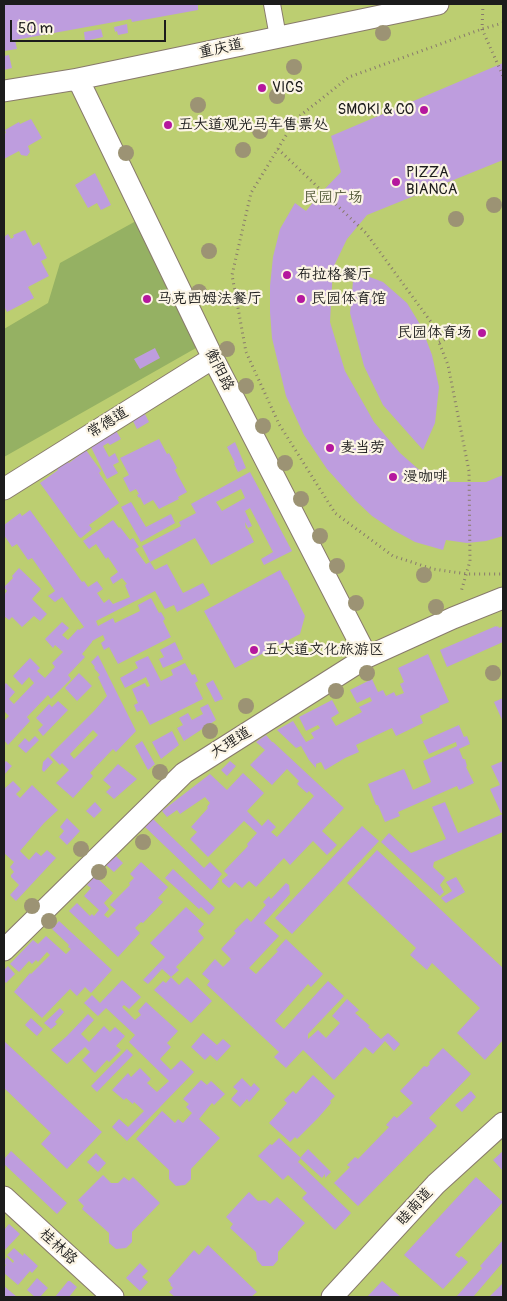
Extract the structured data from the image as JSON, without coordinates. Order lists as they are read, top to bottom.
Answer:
{
  "streets": {
    "street": [
      "重庆道",
      "衡阳路",
      "常德道",
      "大理道",
      "睦南道",
      "桂林路"
    ]
  },
  "crossings": [
    ["重庆道", "衡阳路"],
    ["衡阳路", "常德道"],
    ["衡阳路", "大理道"]
  ],
  "parks": ["民园广场"],
  "places": [
    "VICS",
    "SMOKI & CO",
    "五大道观光马车售票处",
    "PIZZA BIANCA",
    "布拉格餐厅",
    "马克西姆法餐厅",
    "民园体育馆",
    "民园体育场",
    "麦当劳",
    "漫咖啡",
    "五大道文化旅游区"
  ],
  "scale_bar": "50 m"
}
